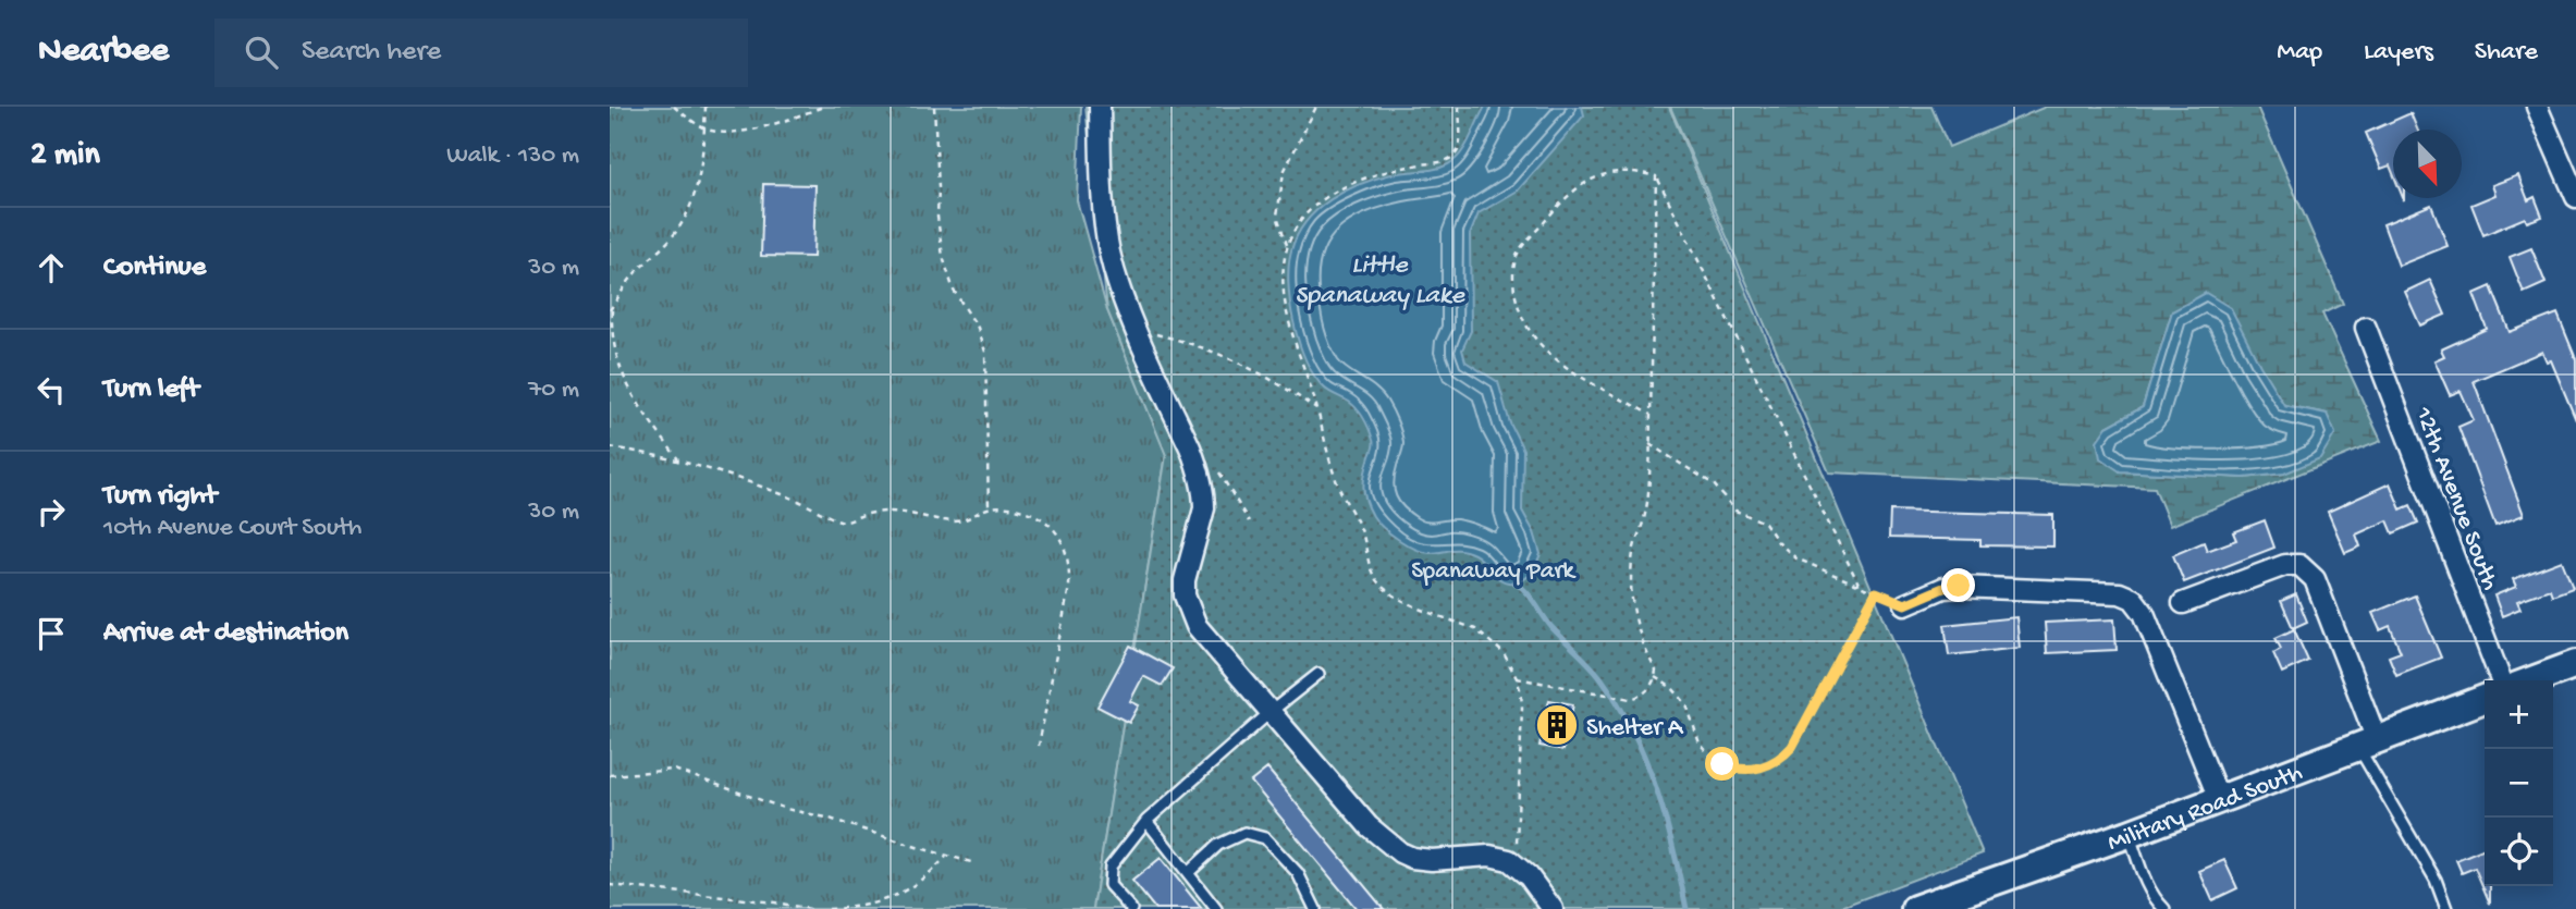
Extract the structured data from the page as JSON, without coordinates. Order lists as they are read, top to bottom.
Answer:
{
  "streets": {
    "main road": ["Military Road South"],
    "street": ["12th Avenue South"]
  },
  "water": ["Little Spanaway Lake"],
  "parks": ["Spanaway Park"],
  "places": {
    "building": ["Shelter A"]
  },
  "north": "bottom right",
  "page": {
    "header": "Nearbee",
    "search": "Search here",
    "nav": ["Map", "Layers", "Share"],
    "heading": ["2 min", "Walk · 130 m"],
    "list": [
      ["Continue", "30 m"],
      ["Turn left", "70 m"],
      ["Turn right", "10th Avenue Court South", "30 m"],
      "Arrive at destination"
    ],
    "map_buttons": ["+", "−"]
  }
}
